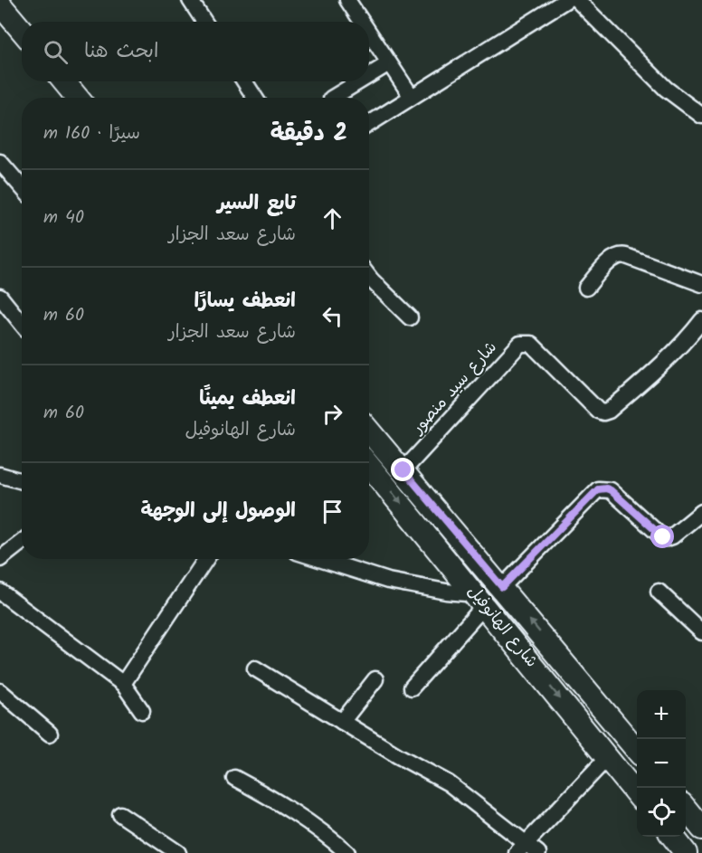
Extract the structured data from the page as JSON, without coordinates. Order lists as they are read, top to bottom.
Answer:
{
  "streets": {
    "street": ["شارع سيد منصور", "شارع الهانوفيل"]
  },
  "crossings": [
    ["شارع سيد منصور", "شارع الهانوفيل"]
  ],
  "page": {
    "search": "ابحث هنا",
    "heading": ["2 دقيقة", "سيرًا · 160 m"],
    "list": [
      ["تابع السير", "شارع سعد الجزار", "40 m"],
      ["انعطف يسارًا", "شارع سعد الجزار", "60 m"],
      ["انعطف يمينًا", "شارع الهانوفيل", "60 m"],
      "الوصول إلى الوجهة"
    ],
    "map_buttons": ["+", "−"]
  }
}
